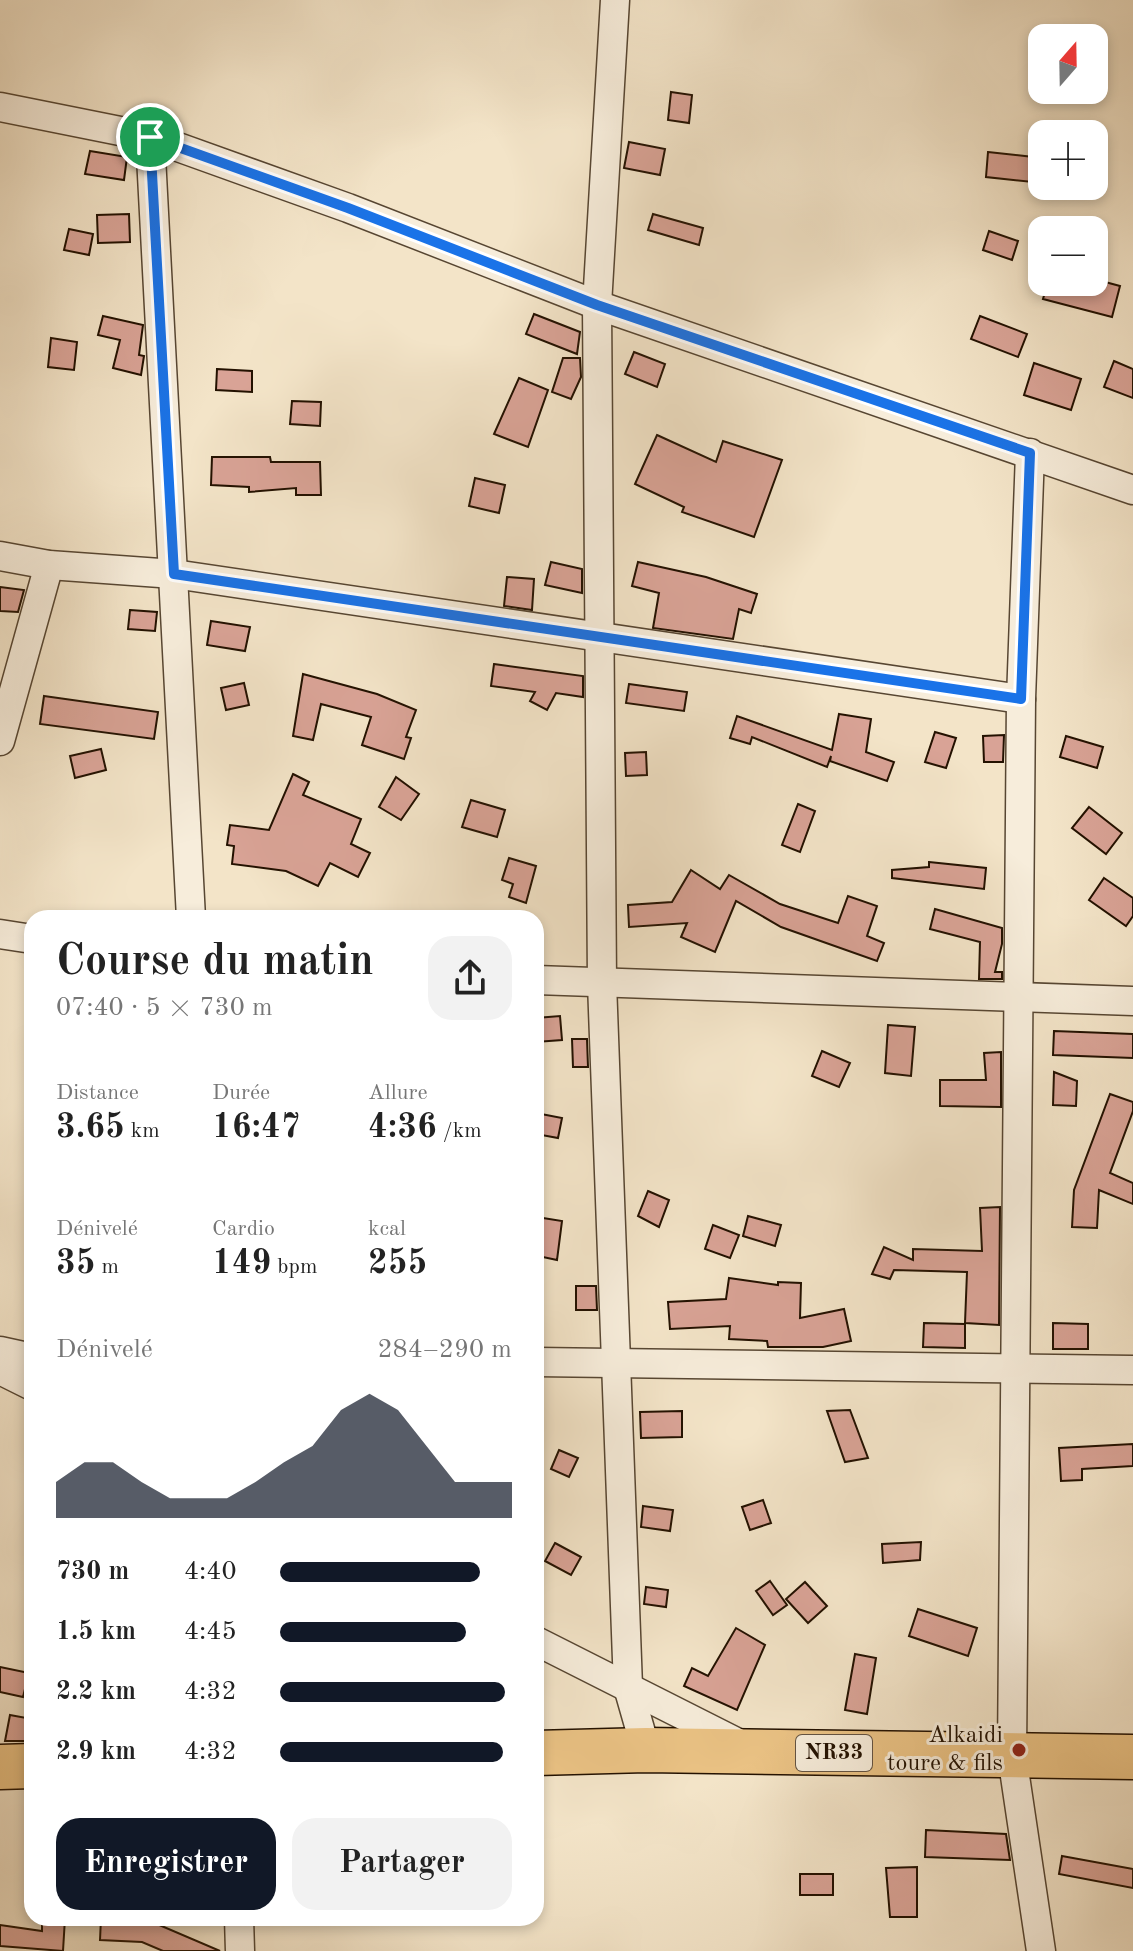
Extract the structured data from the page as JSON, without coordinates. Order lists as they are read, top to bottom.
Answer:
{
  "streets": {
    "main road": ["NR33"]
  },
  "places": ["Alkaidi toure & fils"],
  "north": "top",
  "page": {
    "map_buttons": ["+", "−"],
    "heading": ["Course du matin", "07:40 · 5 × 730 m"],
    "stats": [
      ["Distance", "3.65 km"],
      ["Durée", "16:47"],
      ["Allure", "4:36 /km"],
      ["Dénivelé", "35 m"],
      ["Cardio", "149 bpm"],
      ["kcal", "255"]
    ],
    "chart": ["Dénivelé", "284–290 m"],
    "list": [
      {
        "name": "730 m",
        "note": "4:40"
      },
      {
        "name": "1.5 km",
        "note": "4:45"
      },
      {
        "name": "2.2 km",
        "note": "4:32"
      },
      {
        "name": "2.9 km",
        "note": "4:32"
      }
    ],
    "buttons": ["Enregistrer", "Partager"]
  }
}
